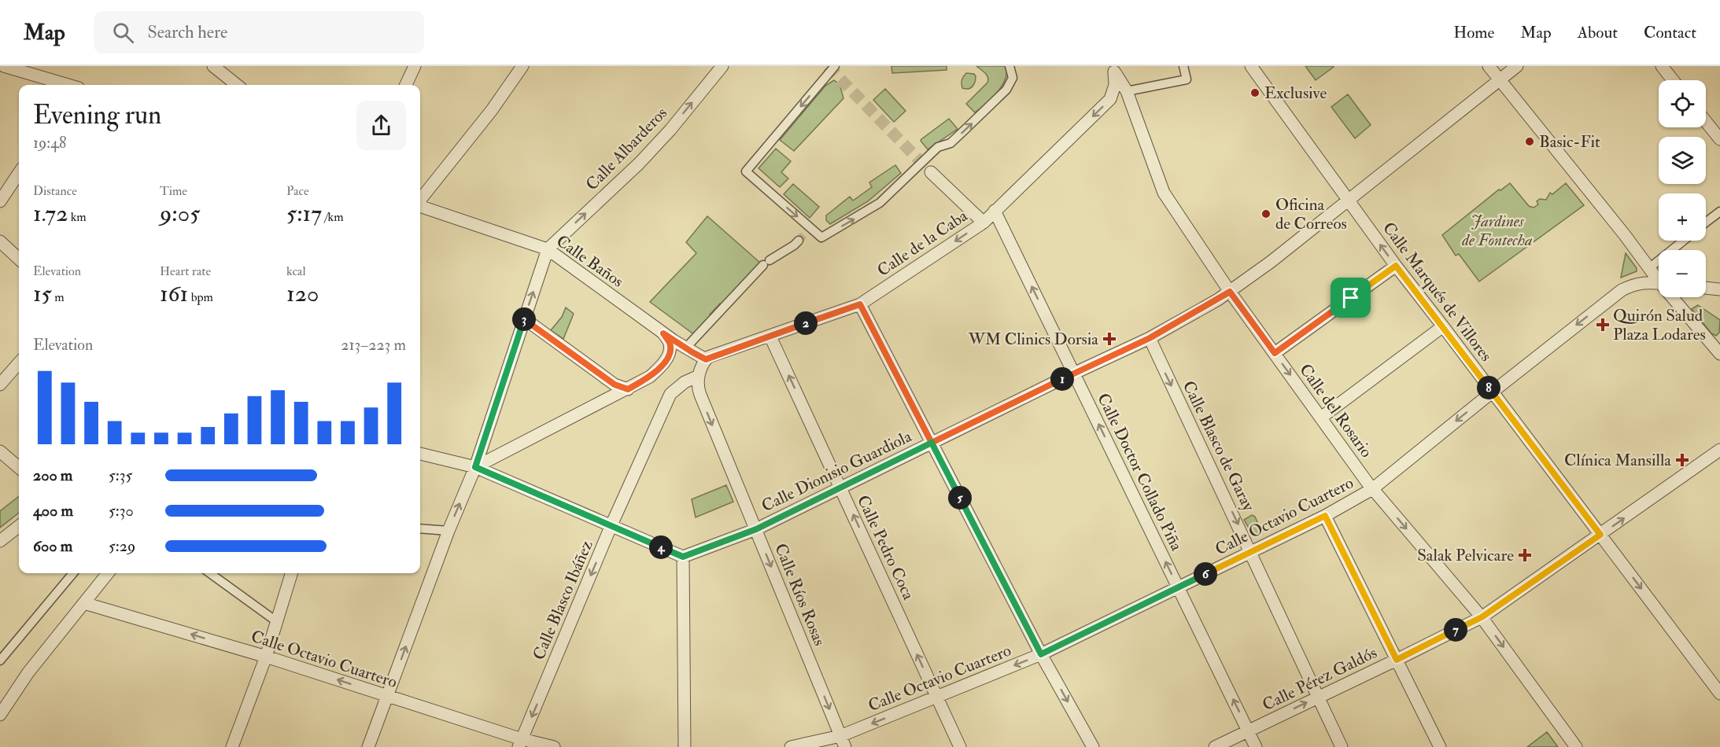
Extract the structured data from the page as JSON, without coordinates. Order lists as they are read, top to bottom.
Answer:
{
  "streets": {
    "street": [
      "Calle Albarderos",
      "Calle de la Caba",
      "Calle Baños",
      "Calle Marqués de Villores",
      "Calle del Rosario",
      "Calle Blasco de Garay",
      "Calle Dionisio Guardiola",
      "Calle Doctor Collado Piña",
      "Calle Octavio Cuartero",
      "Calle Pedro Coca",
      "Calle Ríos Rosas",
      "Calle Blasco Ibáñez",
      "Calle Pérez Galdós"
    ]
  },
  "crossings": [
    ["Calle Albarderos", "Calle Baños"],
    ["Calle de la Caba", "Calle Baños"],
    ["Calle de la Caba", "Calle del Rosario"],
    ["Calle de la Caba", "Calle Doctor Collado Piña"],
    ["Calle de la Caba", "Calle Pedro Coca"],
    ["Calle Marqués de Villores", "Calle Dionisio Guardiola"],
    ["Calle Marqués de Villores", "Calle Octavio Cuartero"],
    ["Calle Marqués de Villores", "Calle Pérez Galdós"],
    ["Calle del Rosario", "Calle Dionisio Guardiola"],
    ["Calle del Rosario", "Calle Octavio Cuartero"],
    ["Calle del Rosario", "Calle Pérez Galdós"],
    ["Calle Blasco de Garay", "Calle Dionisio Guardiola"],
    ["Calle Blasco de Garay", "Calle Octavio Cuartero"],
    ["Calle Blasco de Garay", "Calle Pérez Galdós"],
    ["Calle Dionisio Guardiola", "Calle Doctor Collado Piña"],
    ["Calle Dionisio Guardiola", "Calle Pedro Coca"],
    ["Calle Dionisio Guardiola", "Calle Ríos Rosas"],
    ["Calle Doctor Collado Piña", "Calle Octavio Cuartero"],
    ["Calle Doctor Collado Piña", "Calle Pérez Galdós"],
    ["Calle Octavio Cuartero", "Calle Pedro Coca"],
    ["Calle Octavio Cuartero", "Calle Ríos Rosas"],
    ["Calle Octavio Cuartero", "Calle Blasco Ibáñez"],
    ["Calle Ríos Rosas", "Calle Blasco Ibáñez"]
  ],
  "one_way": [
    "Calle Albarderos",
    "Calle Blasco de Garay",
    "Calle Doctor Collado Piña",
    "Calle Octavio Cuartero",
    "Calle Ríos Rosas",
    "Calle Pérez Galdós"
  ],
  "parks": ["Jardines de Fontecha"],
  "places": {
    "other": ["Exclusive", "Basic-Fit", "Oficina de Correos"],
    "health": [
      "Quirón Salud Plaza Lodares",
      "WM Clinics Dorsia",
      "Clínica Mansilla",
      "Salak Pelvicare"
    ]
  },
  "page": {
    "header": "Map",
    "search": "Search here",
    "nav": [
      "Home",
      "Map",
      "About",
      "Contact"
    ],
    "map_buttons": ["+", "−"],
    "heading": ["Evening run", "19:48"],
    "stats": [
      ["Distance", "1.72 km"],
      ["Time", "9:05"],
      ["Pace", "5:17 /km"],
      ["Elevation", "15 m"],
      ["Heart rate", "161 bpm"],
      ["kcal", "120"]
    ],
    "pins": [
      "3",
      "2",
      "1",
      "8",
      "5",
      "4",
      "6",
      "7"
    ],
    "chart": ["Elevation", "213–223 m"],
    "list": [
      {
        "name": "200 m",
        "note": "5:35"
      },
      {
        "name": "400 m",
        "note": "5:30"
      },
      {
        "name": "600 m",
        "note": "5:29"
      }
    ]
  }
}
